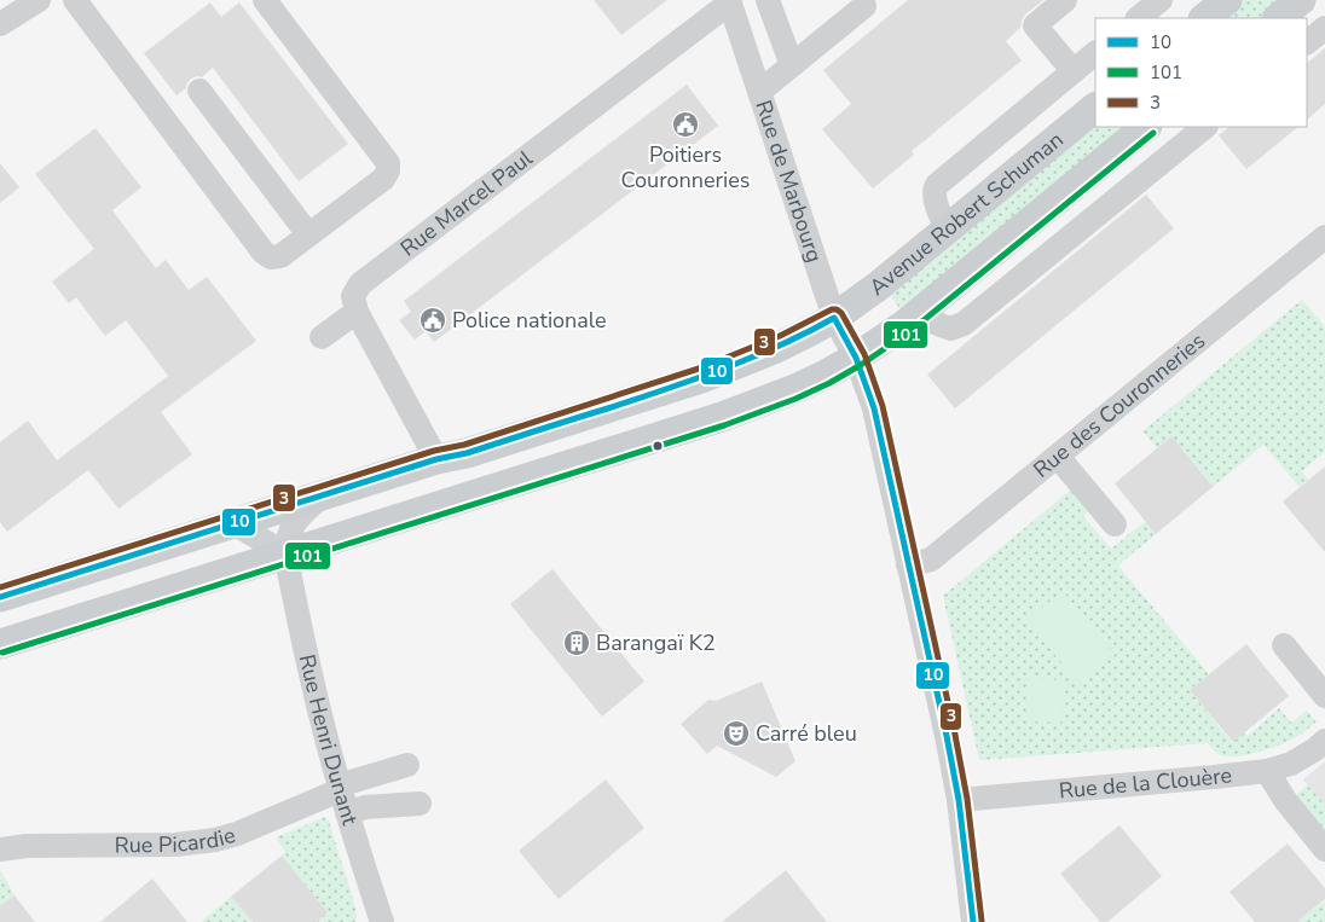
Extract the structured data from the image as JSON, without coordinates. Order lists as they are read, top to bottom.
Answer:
{
  "streets": {
    "main road": ["Avenue Robert Schuman"],
    "street": [
      "Rue de Marbourg",
      "Rue Marcel Paul",
      "Rue des Couronneries",
      "Rue Henri Dunant",
      "Rue de la Clouère",
      "Rue Picardie"
    ]
  },
  "crossings": [
    ["Rue de Marbourg", "Rue Marcel Paul"],
    ["Rue de Marbourg", "Avenue Robert Schuman"],
    ["Rue de Marbourg", "Rue des Couronneries"],
    ["Rue de Marbourg", "Rue de la Clouère"],
    ["Rue Henri Dunant", "Rue Picardie"]
  ],
  "places": {
    "public building": ["Poitiers Couronneries", "Police nationale"],
    "building": ["Barangaï K2"],
    "theatre": ["Carré bleu"]
  },
  "lines": ["transit line 101", "transit line 3", "transit line 10"],
  "legend": ["10", "101", "3"]
}
